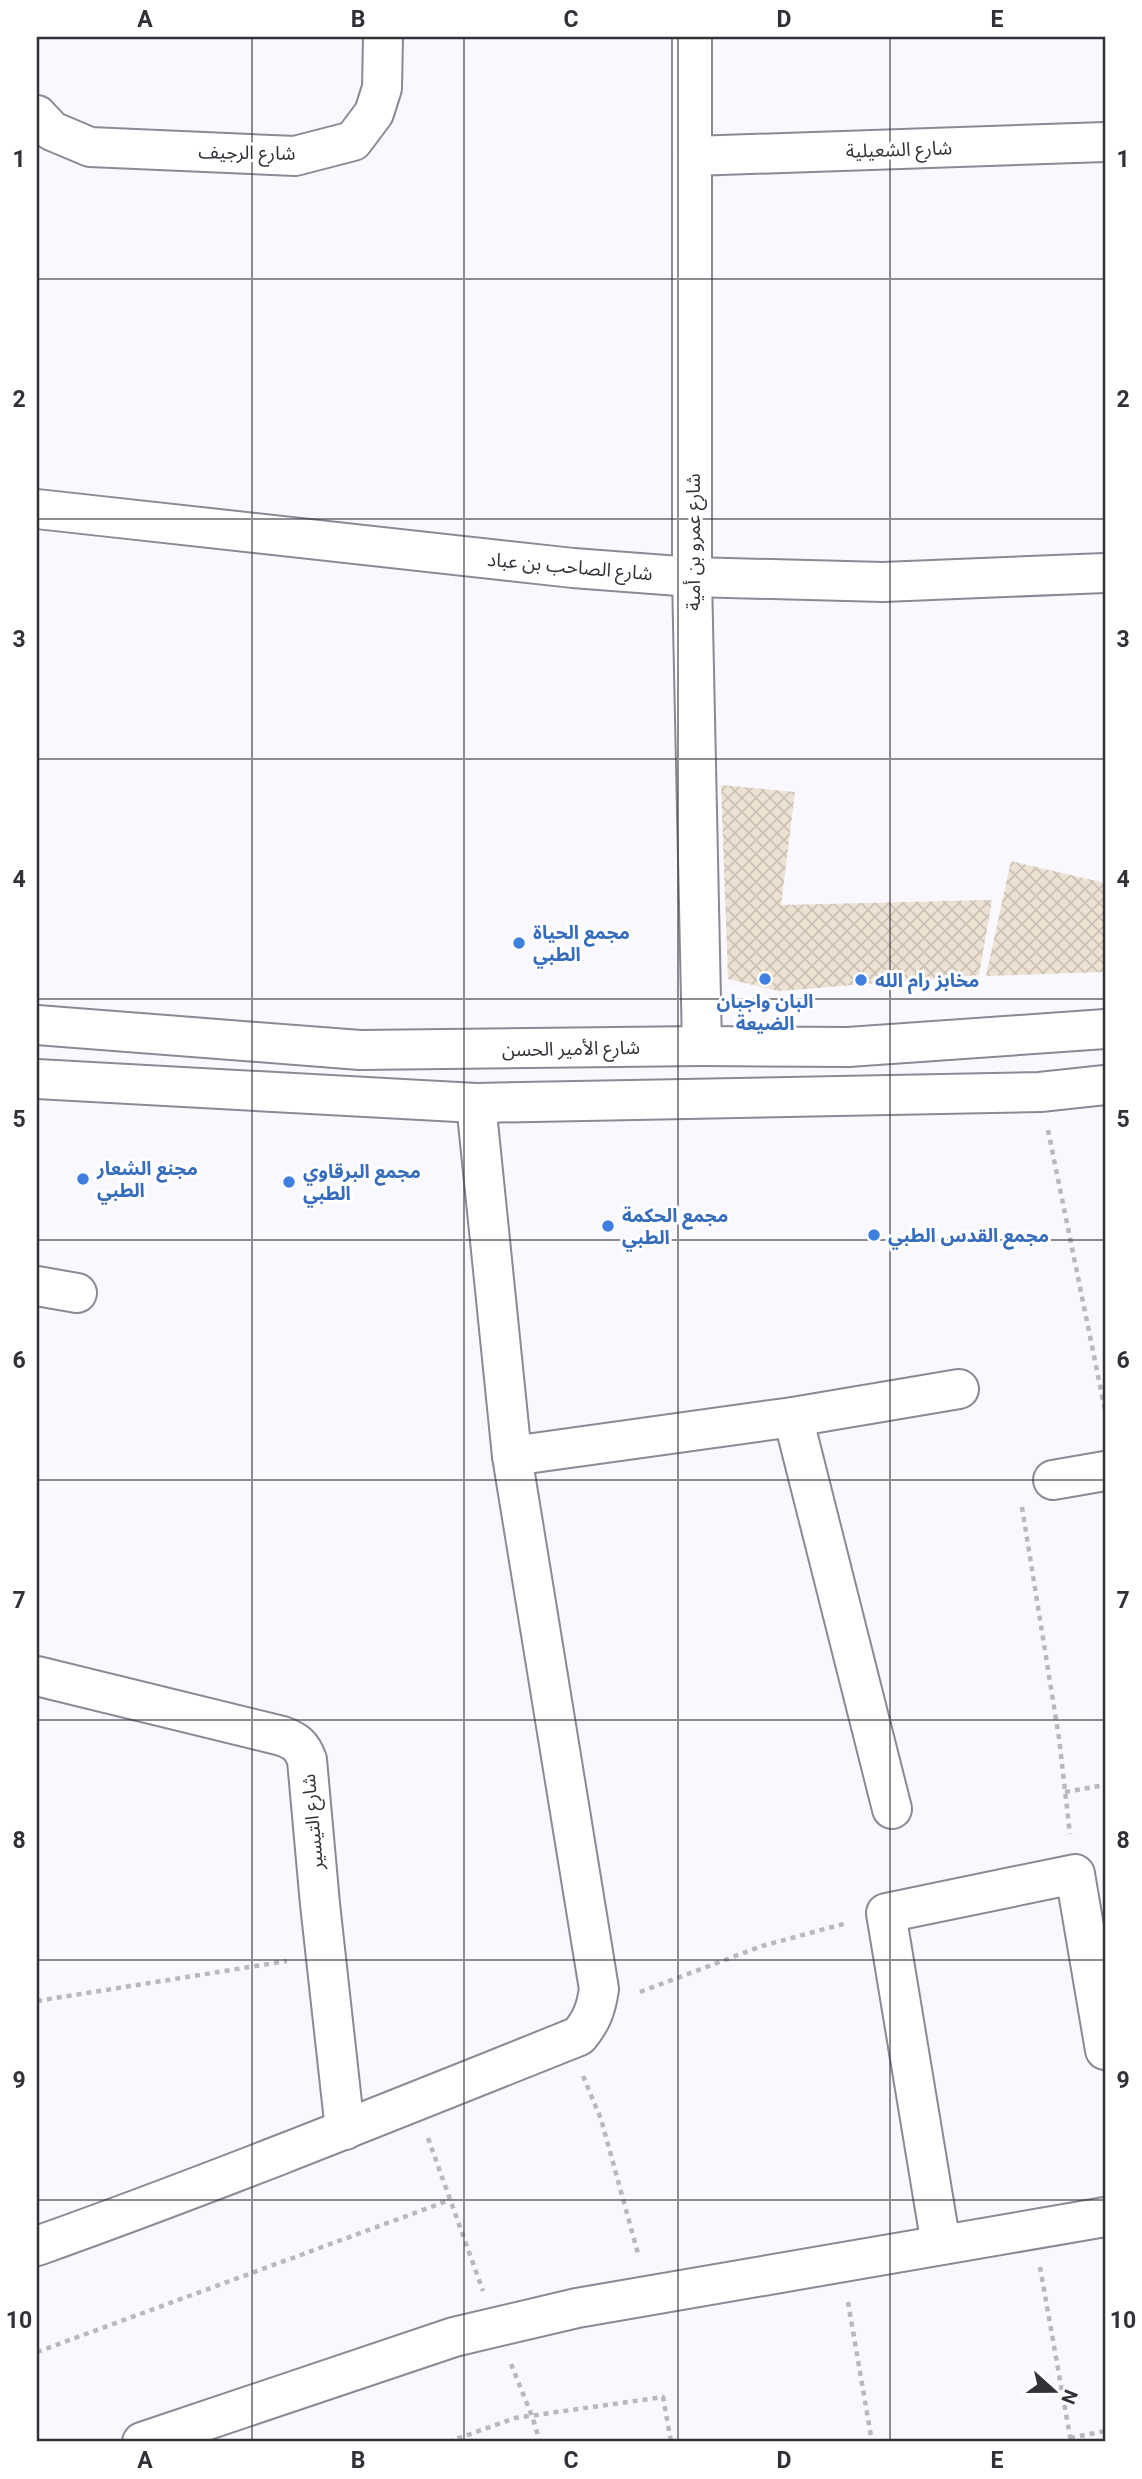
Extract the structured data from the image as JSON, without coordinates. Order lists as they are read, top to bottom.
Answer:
{
  "streets": {
    "main road": [
      "شارع الشعيلية",
      "شارع الرجيف",
      "شارع عمرو بن أمية",
      "شارع الصاحب بن عباد",
      "شارع الأمير الحسن",
      "شارع التيسير"
    ]
  },
  "crossings": [
    ["شارع الشعيلية", "شارع عمرو بن أمية"],
    ["شارع عمرو بن أمية", "شارع الصاحب بن عباد"],
    ["شارع عمرو بن أمية", "شارع الأمير الحسن"]
  ],
  "places": [
    "مجمع الحياة الطبي",
    "البان واجبان الضيعة",
    "مخابز رام الله",
    "مجنع الشعار الطبي",
    "مجمع البرقاوي الطبي",
    "مجمع الحكمة الطبي",
    "مجمع القدس الطبي"
  ],
  "north": "right",
  "grid": {
    "columns": [
      "A",
      "B",
      "C",
      "D",
      "E"
    ],
    "rows": [
      "1",
      "2",
      "3",
      "4",
      "5",
      "6",
      "7",
      "8",
      "9",
      "10"
    ]
  }
}
